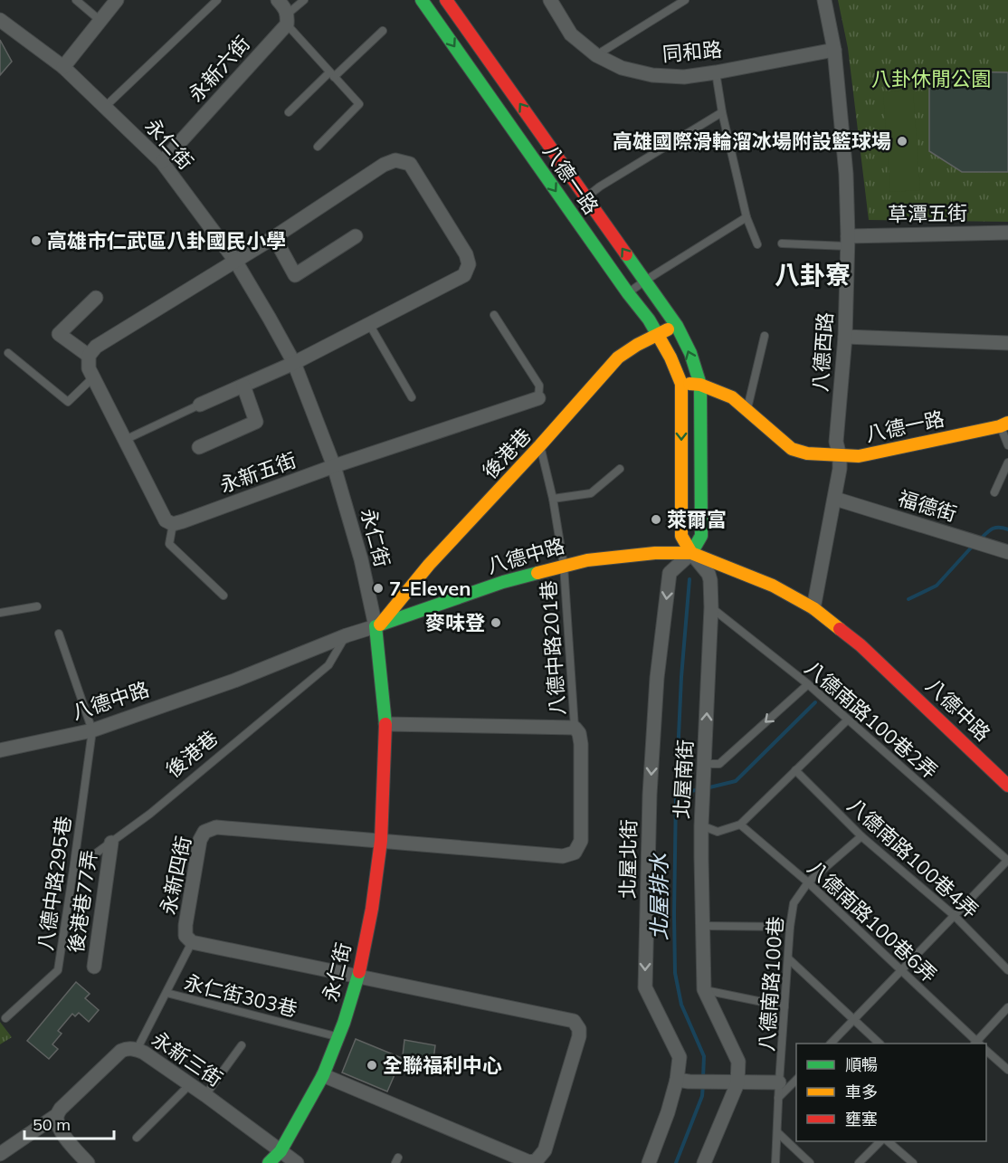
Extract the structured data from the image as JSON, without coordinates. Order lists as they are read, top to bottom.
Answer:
{
  "streets": {
    "street": [
      "同和路",
      "永新六街",
      "永仁街",
      "八德一路",
      "草潭五街",
      "八德西路",
      "後港巷",
      "永新五街",
      "福德街",
      "八德中路",
      "北屋南街",
      "北屋北街",
      "永新四街",
      "後港巷77弄",
      "永新三街"
    ],
    "lane": [
      "八德中路201巷",
      "八德南路100巷2弄",
      "八德南路100巷4弄",
      "八德中路295巷",
      "八德南路100巷6弄",
      "八德南路100巷",
      "永仁街303巷"
    ]
  },
  "crossings": [
    ["同和路", "八德西路"],
    ["永新六街", "永仁街"],
    ["永仁街", "後港巷"],
    ["永仁街", "永新五街"],
    ["永仁街", "八德中路"],
    ["永仁街", "永新四街"],
    ["永仁街", "永仁街303巷"],
    ["永仁街", "永新三街"],
    ["八德一路", "八德西路"],
    ["八德一路", "後港巷"],
    ["八德一路", "八德中路"],
    ["八德一路", "北屋南街"],
    ["八德一路", "北屋北街"],
    ["草潭五街", "八德西路"],
    ["八德西路", "福德街"],
    ["八德西路", "八德中路"],
    ["後港巷", "八德中路"],
    ["後港巷", "八德中路201巷"],
    ["後港巷", "八德中路295巷"],
    ["後港巷", "後港巷77弄"],
    ["八德中路", "八德中路201巷"],
    ["八德中路", "北屋南街"],
    ["八德中路", "北屋北街"],
    ["八德中路", "八德中路295巷"],
    ["八德中路201巷", "永新四街"],
    ["八德南路100巷2弄", "北屋南街"],
    ["北屋南街", "北屋北街"],
    ["八德南路100巷4弄", "八德南路100巷"],
    ["八德南路100巷6弄", "八德南路100巷"]
  ],
  "one_way": ["北屋北街"],
  "districts": ["八卦寮"],
  "water": ["北屋排水"],
  "parks": ["八卦休閒公園"],
  "places": [
    "高雄國際滑輪溜冰場附設籃球場",
    "高雄市仁武區八卦國民小學",
    "萊爾富",
    "7-Eleven",
    "麥味登",
    "全聯福利中心"
  ],
  "legend": ["順暢", "車多", "壅塞"],
  "scale_bar": "50 m"
}
